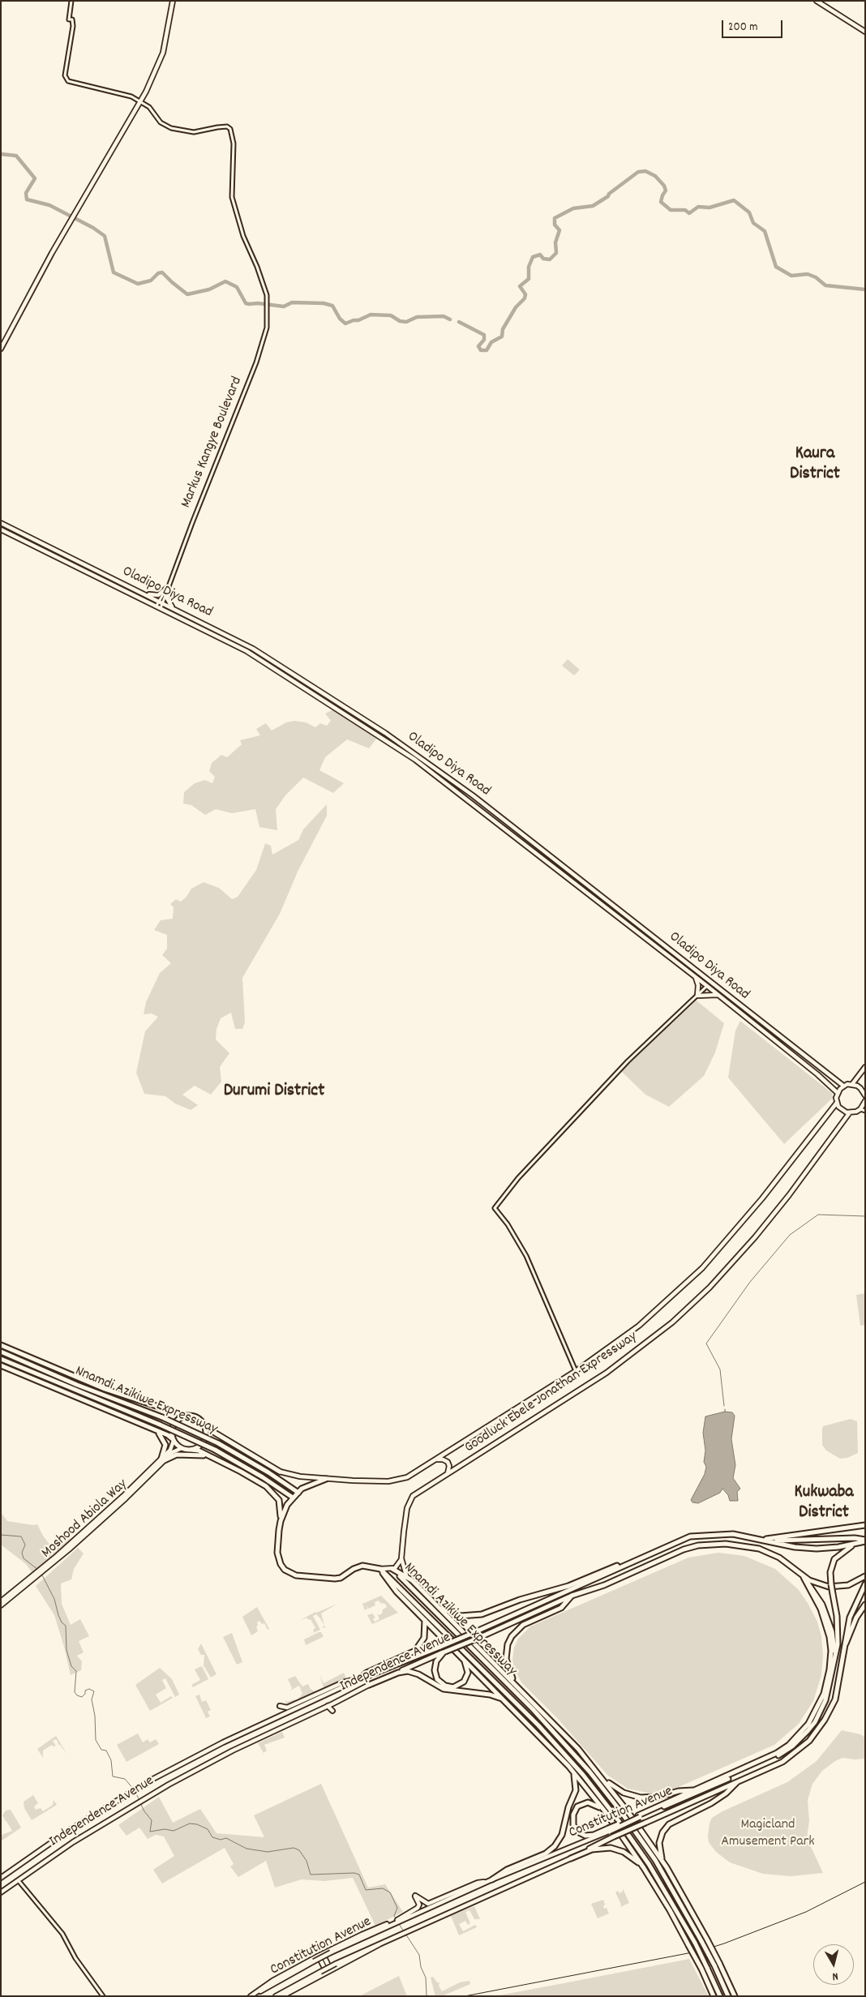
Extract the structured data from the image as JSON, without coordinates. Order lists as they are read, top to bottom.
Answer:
{
  "streets": {
    "highway": ["Nnamdi Azikiwe Expressway", "Independence Avenue", "Constitution Avenue"],
    "main road": ["Oladipo Diya Road", "Goodluck Ebele Jonathan Expressway", "Moshood Abiola Way"],
    "street": ["Markus Kangye Boulevard"]
  },
  "crossings": [
    ["Markus Kangye Boulevard", "Oladipo Diya Road"],
    ["Nnamdi Azikiwe Expressway", "Moshood Abiola Way"],
    ["Independence Avenue", "Constitution Avenue"]
  ],
  "districts": ["Kaura District", "Durumi District", "Kukwaba District"],
  "parks": ["Magicland Amusement Park"],
  "scale_bar": "200 m",
  "north": "bottom"
}
